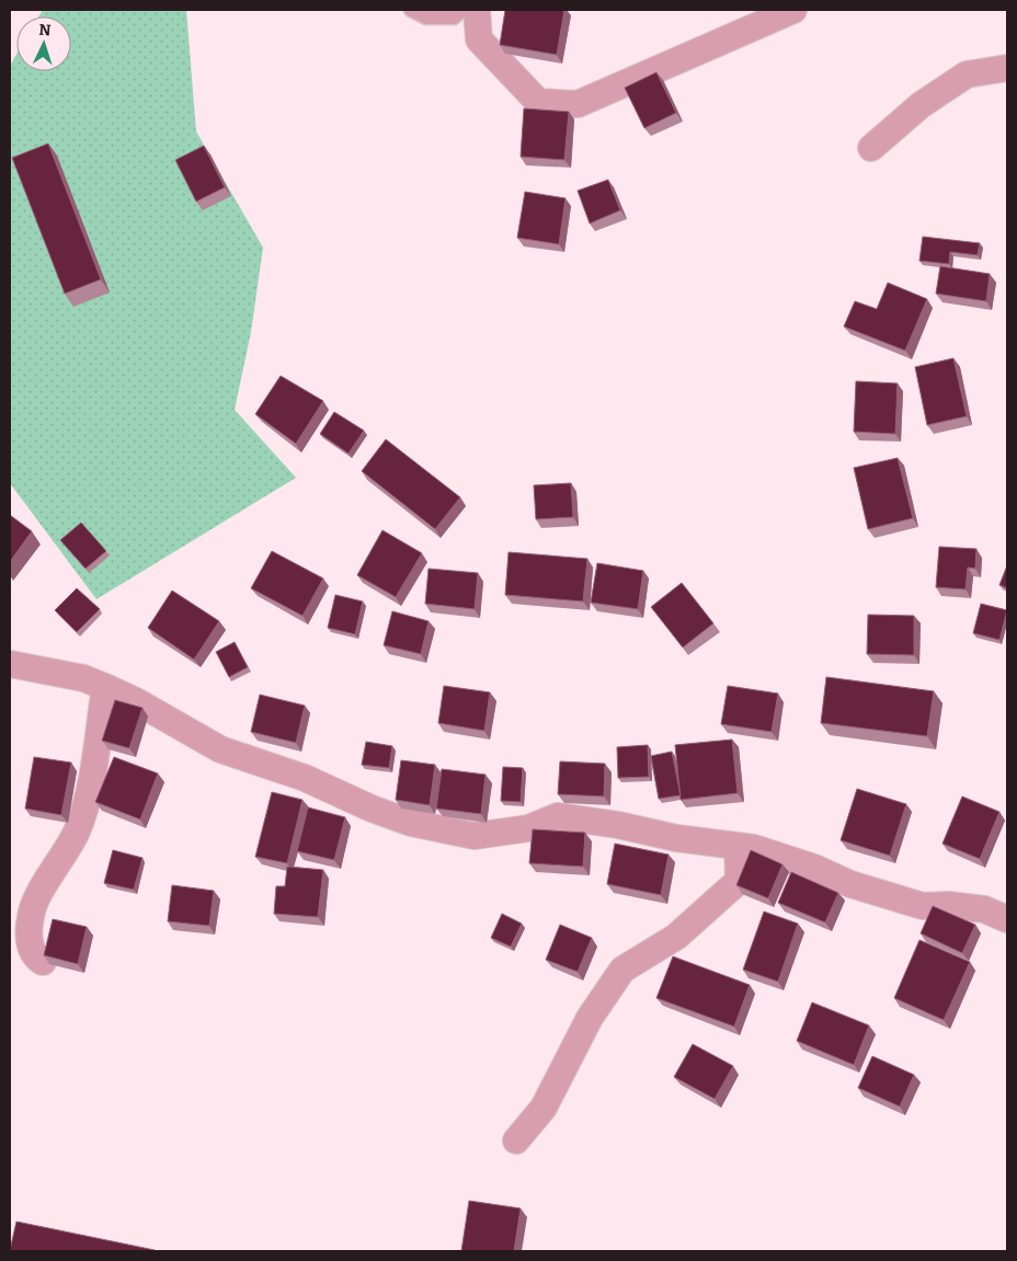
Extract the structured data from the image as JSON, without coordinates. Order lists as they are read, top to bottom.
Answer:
{
  "north": "top"
}
